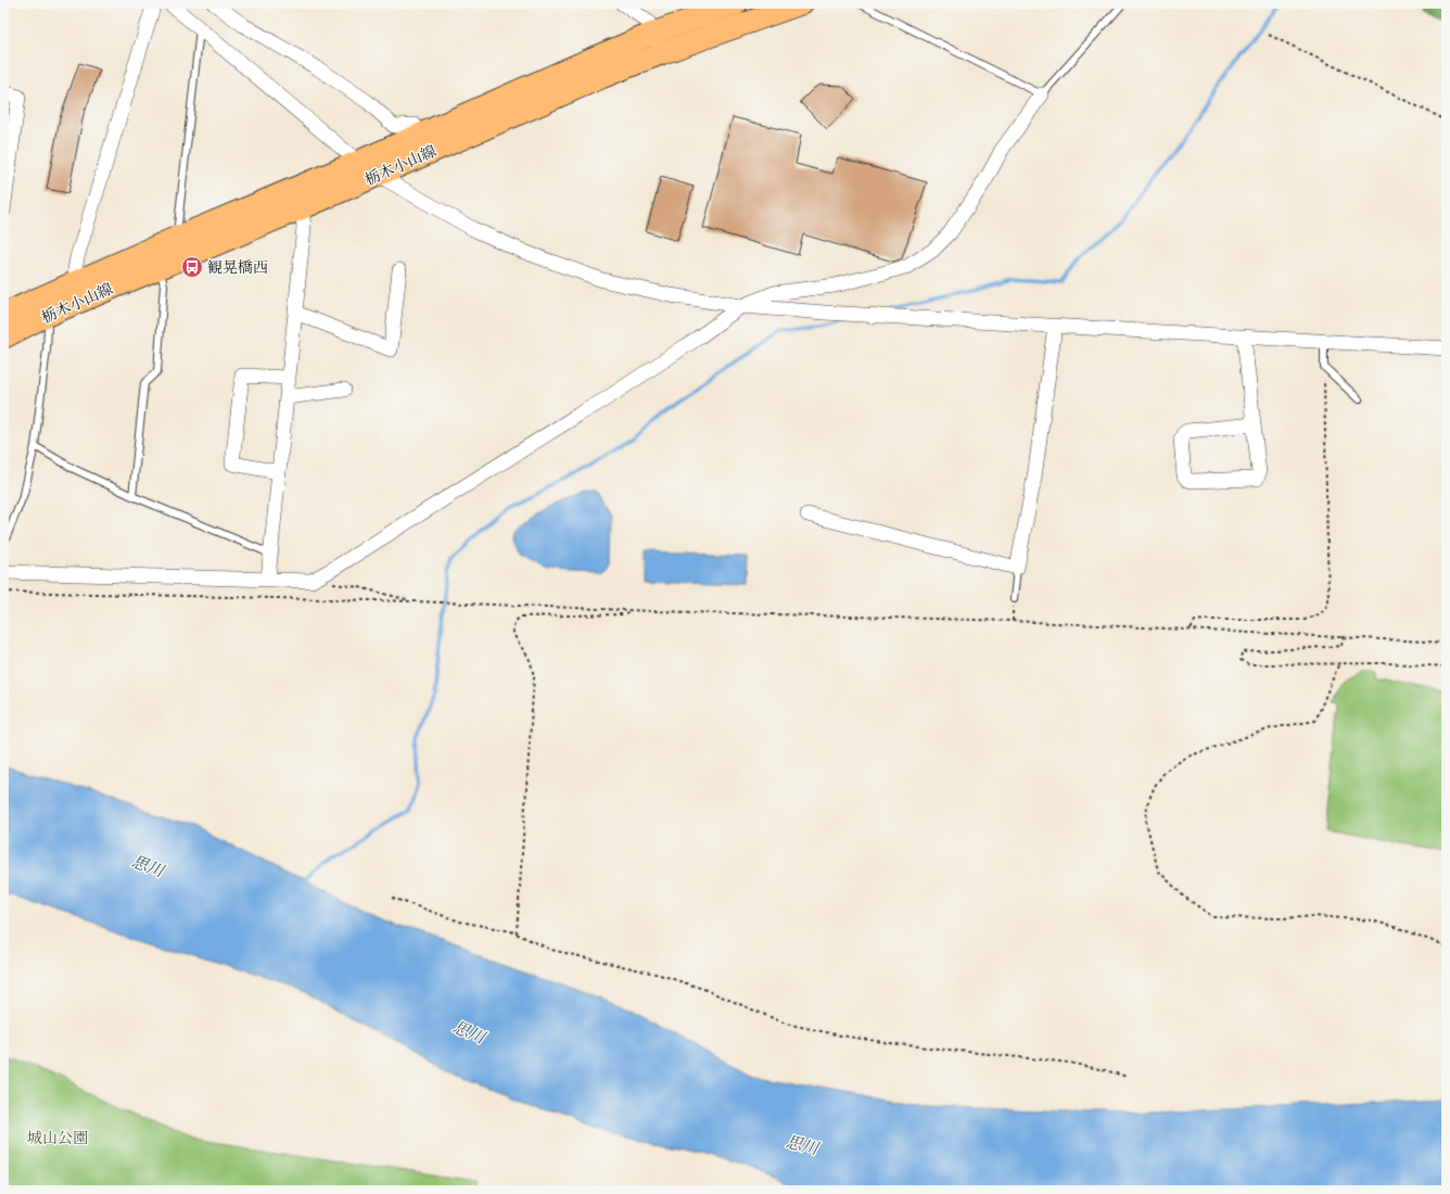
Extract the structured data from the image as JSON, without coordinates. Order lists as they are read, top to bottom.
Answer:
{
  "streets": {
    "main road": ["栃木小山線"]
  },
  "water": ["思川"],
  "parks": ["城山公園"],
  "places": {
    "bus stop": ["観晃橋西"]
  }
}
